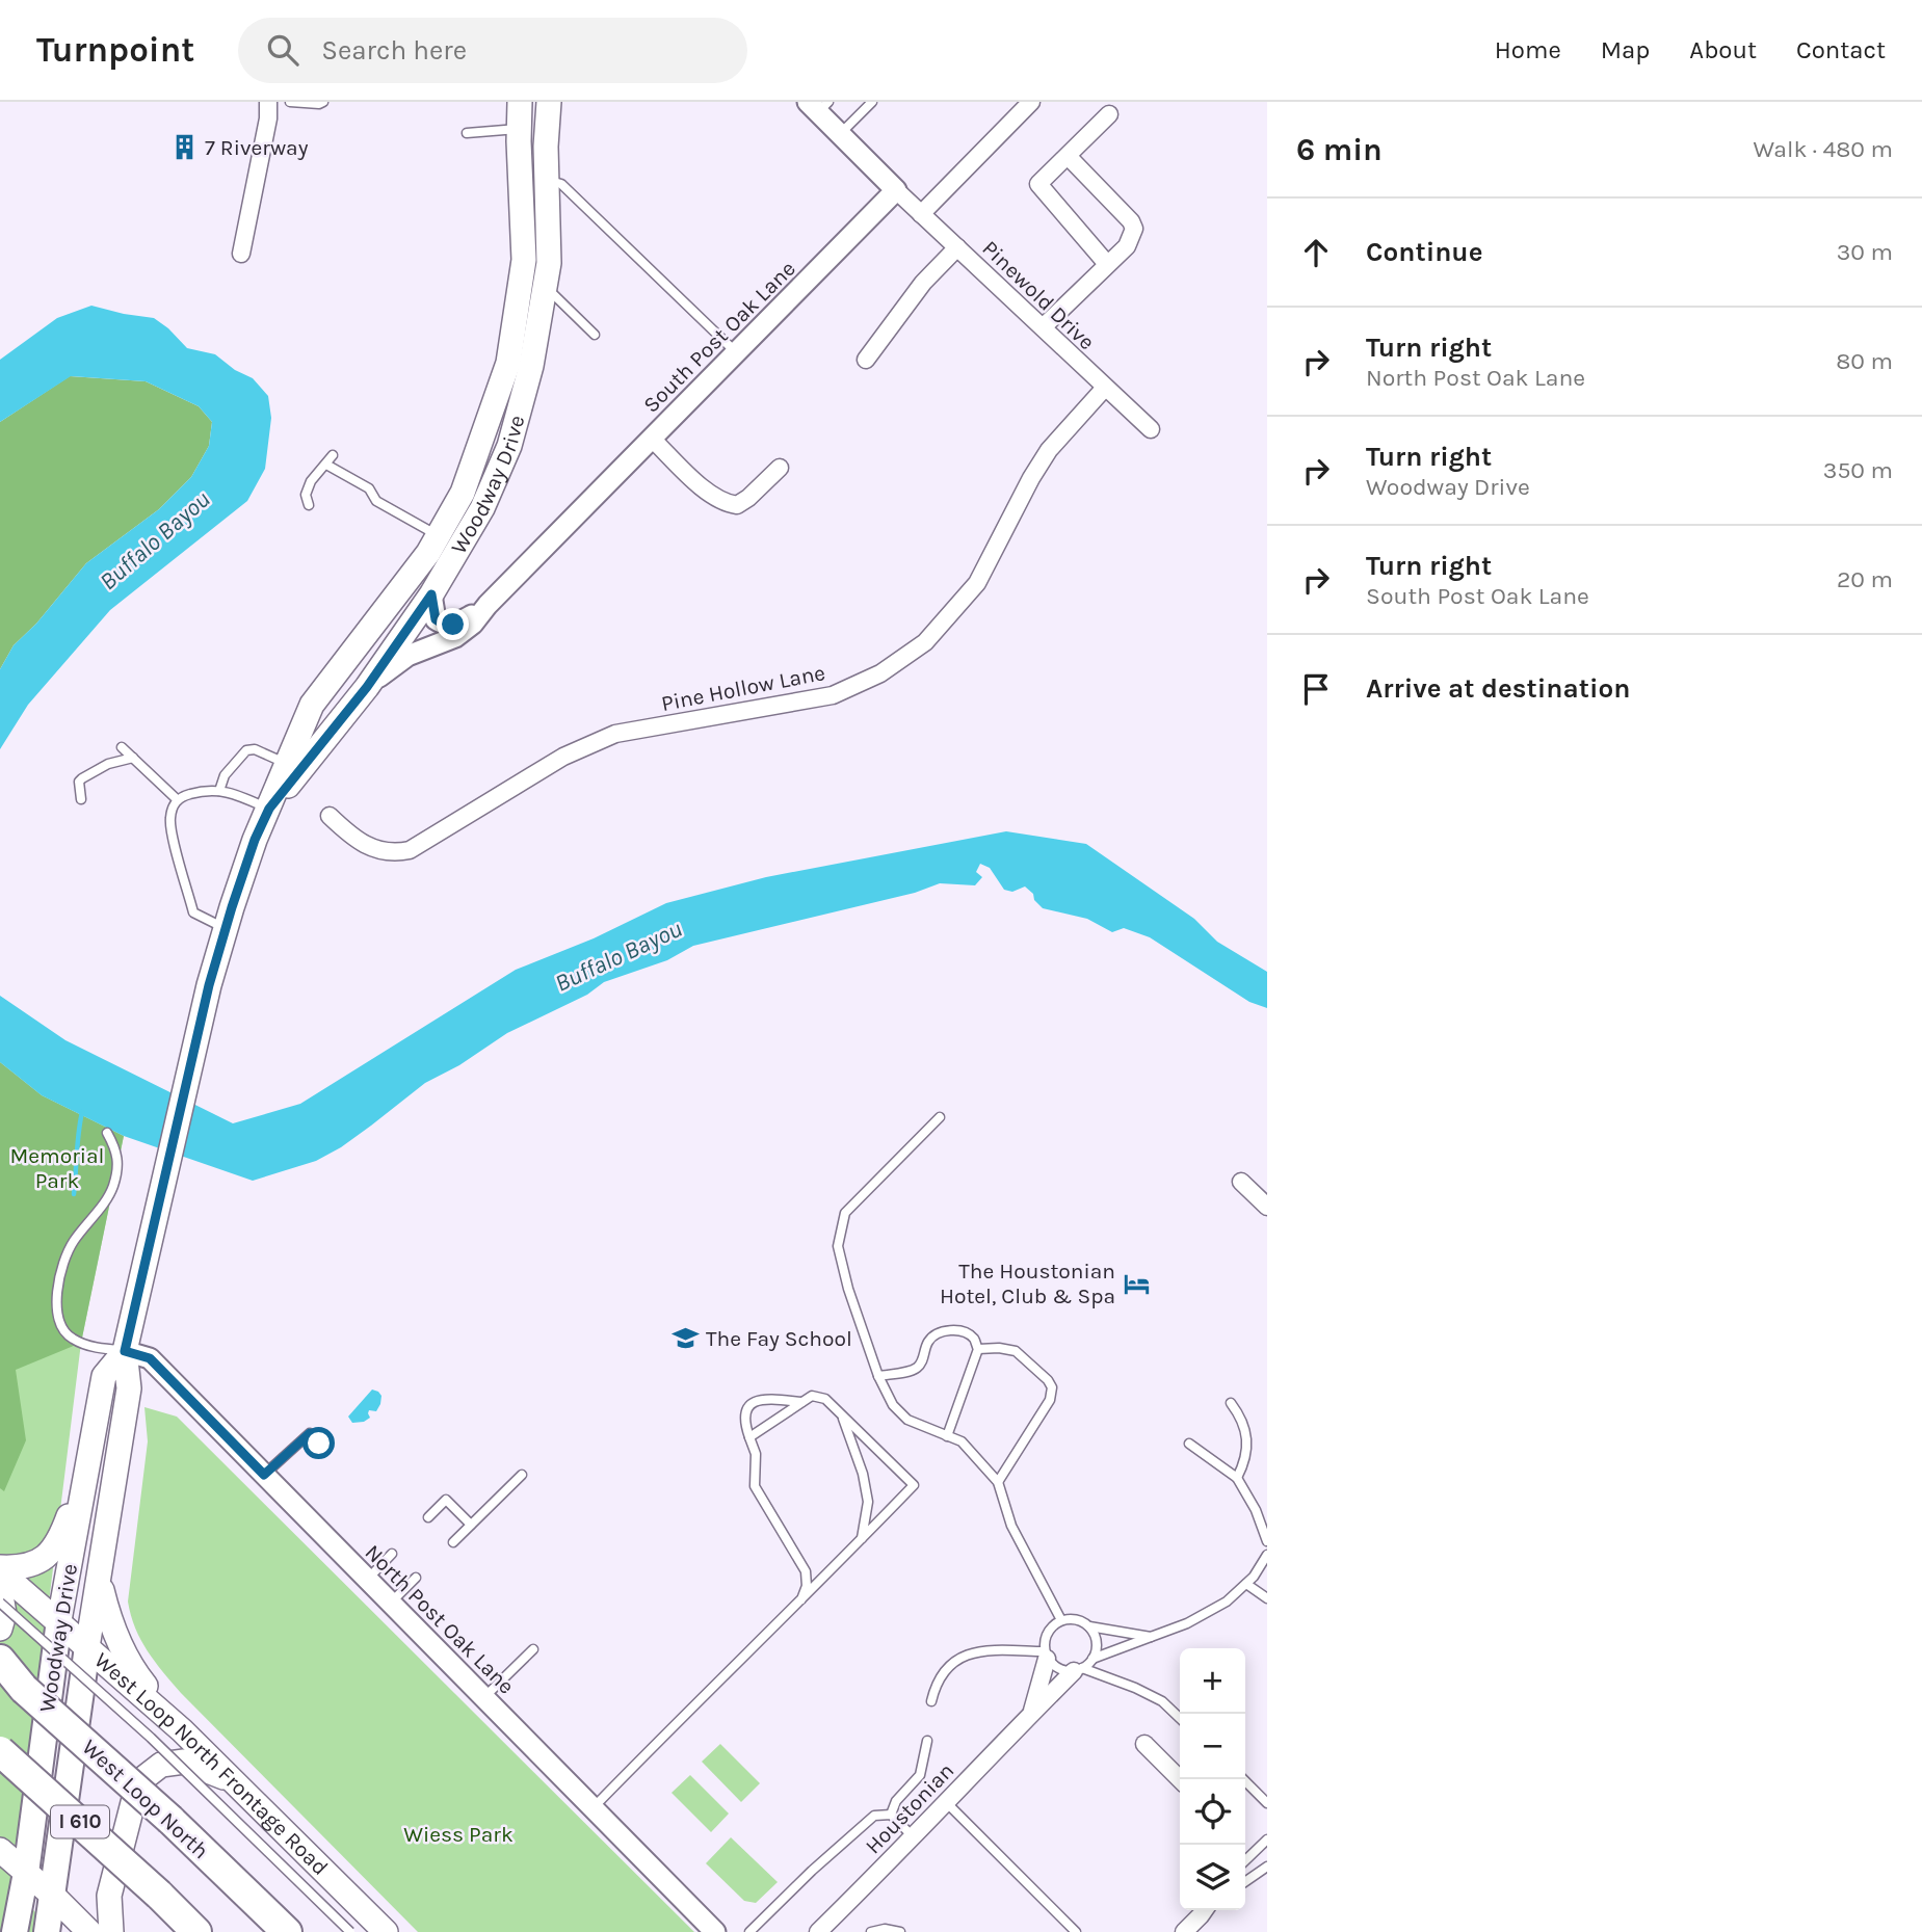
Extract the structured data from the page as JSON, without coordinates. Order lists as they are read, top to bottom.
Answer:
{
  "streets": {
    "highway": ["West Loop North", "I 610"],
    "main road": ["Woodway Drive", "West Loop North Frontage Road"],
    "street": [
      "Pinewold Drive",
      "South Post Oak Lane",
      "Pine Hollow Lane",
      "North Post Oak Lane",
      "Houstonian"
    ]
  },
  "crossings": [
    ["Pinewold Drive", "South Post Oak Lane"],
    ["Pinewold Drive", "Pine Hollow Lane"],
    ["South Post Oak Lane", "Woodway Drive"],
    ["Woodway Drive", "North Post Oak Lane"],
    ["Woodway Drive", "West Loop North Frontage Road"]
  ],
  "water": ["Buffalo Bayou"],
  "parks": ["Memorial Park", "Wiess Park"],
  "places": {
    "building": ["7 Riverway"],
    "hotel": ["The Houstonian Hotel, Club & Spa"],
    "school or university": ["The Fay School"]
  },
  "page": {
    "header": "Turnpoint",
    "search": "Search here",
    "nav": [
      "Home",
      "Map",
      "About",
      "Contact"
    ],
    "heading": ["6 min", "Walk · 480 m"],
    "list": [
      ["Continue", "30 m"],
      ["Turn right", "North Post Oak Lane", "80 m"],
      ["Turn right", "Woodway Drive", "350 m"],
      ["Turn right", "South Post Oak Lane", "20 m"],
      "Arrive at destination"
    ],
    "map_buttons": ["+", "−"]
  }
}
